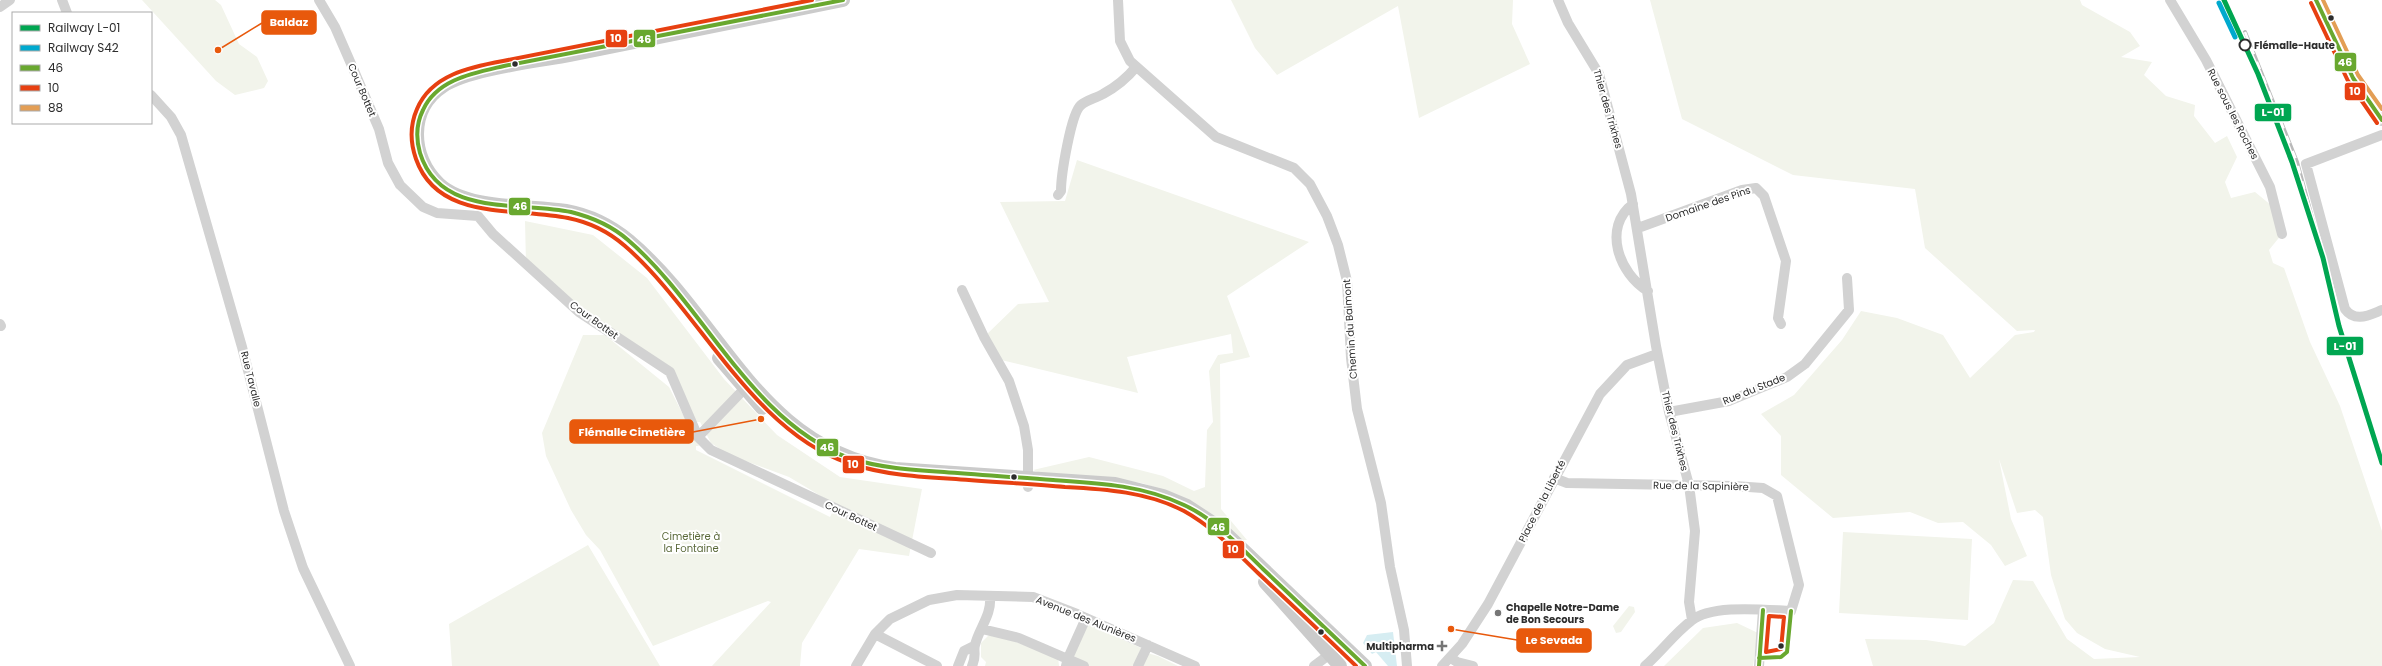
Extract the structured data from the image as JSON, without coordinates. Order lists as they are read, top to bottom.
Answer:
{
  "streets": {
    "street": [
      "Cour Bottet",
      "Thier des Trixhes",
      "Rue sous les Roches",
      "Domaine des Pins",
      "Chemin du Baimont",
      "Rue Tavalle",
      "Rue du Stade",
      "Rue de la Sapinière",
      "Place de la Liberté",
      "Avenue des Alunières"
    ]
  },
  "crossings": [
    ["Thier des Trixhes", "Domaine des Pins"],
    ["Thier des Trixhes", "Rue du Stade"],
    ["Thier des Trixhes", "Rue de la Sapinière"],
    ["Thier des Trixhes", "Place de la Liberté"],
    ["Rue de la Sapinière", "Place de la Liberté"]
  ],
  "parks": ["Cimetière à la Fontaine"],
  "places": {
    "other": [
      "Flémalle-Haute",
      "Baldaz",
      "Flémalle Cimetière",
      "Chapelle Notre-Dame de Bon Secours",
      "Le Sevada"
    ],
    "health": ["Multipharma"]
  },
  "lines": [
    "rail line L-01",
    "transit line 46",
    "transit line 10",
    "transit line 88",
    "rail line S42"
  ],
  "legend": [
    "Railway L-01",
    "Railway S42",
    "46",
    "10",
    "88"
  ]
}
